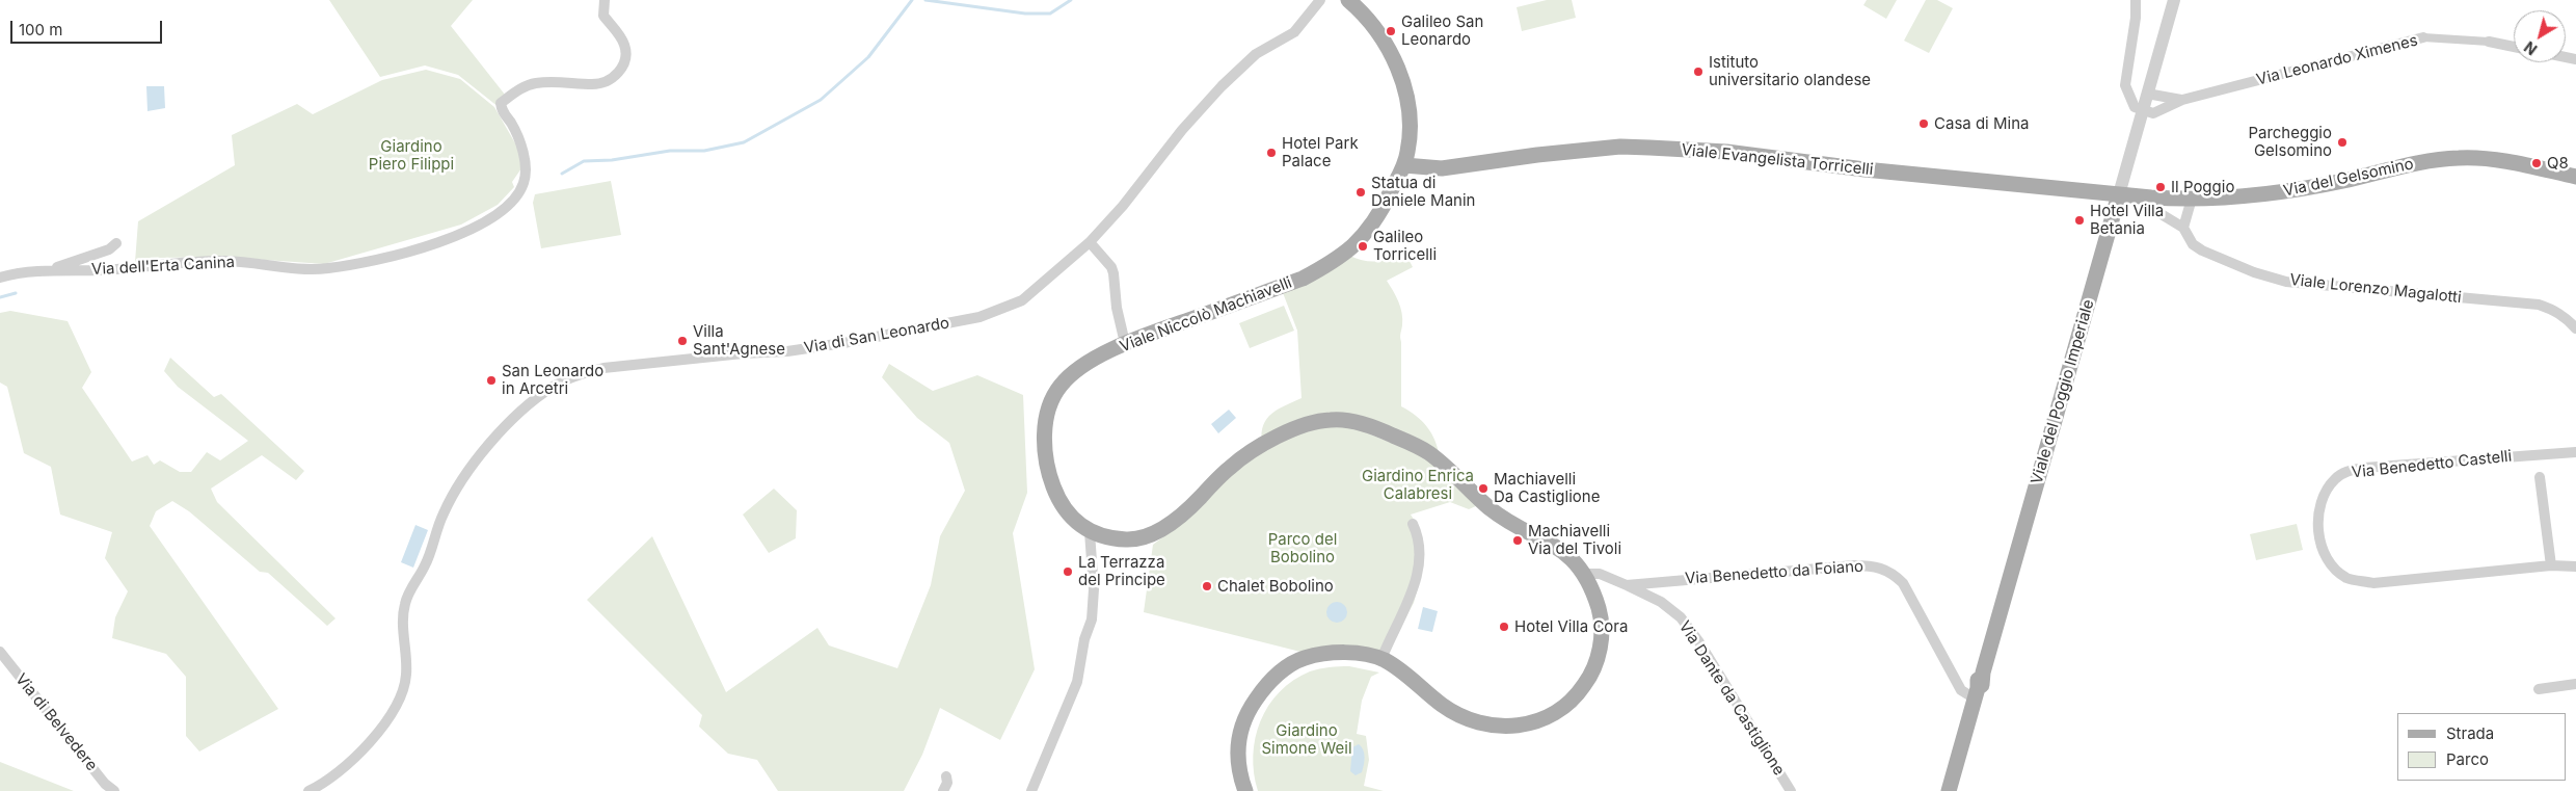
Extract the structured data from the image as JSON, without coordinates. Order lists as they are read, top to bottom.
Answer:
{
  "streets": {
    "main road": [
      "Viale Evangelista Torricelli",
      "Via del Gelsomino",
      "Viale Niccolò Machiavelli",
      "Viale del Poggio Imperiale"
    ],
    "street": [
      "Via Leonardo Ximenes",
      "Via dell'Erta Canina",
      "Viale Lorenzo Magalotti",
      "Via di San Leonardo",
      "Via Benedetto Castelli",
      "Via Benedetto da Foiano",
      "Via Dante da Castiglione",
      "Via di Belvedere"
    ]
  },
  "crossings": [
    ["Via Leonardo Ximenes", "Viale del Poggio Imperiale"],
    ["Viale Evangelista Torricelli", "Via del Gelsomino"],
    ["Viale Evangelista Torricelli", "Viale Niccolò Machiavelli"],
    ["Viale Evangelista Torricelli", "Viale del Poggio Imperiale"],
    ["Via del Gelsomino", "Viale Lorenzo Magalotti"],
    ["Via del Gelsomino", "Viale del Poggio Imperiale"],
    ["Viale del Poggio Imperiale", "Via Benedetto da Foiano"],
    ["Via Benedetto da Foiano", "Via Dante da Castiglione"]
  ],
  "parks": [
    "Giardino Piero Filippi",
    "Giardino Enrica Calabresi",
    "Parco del Bobolino",
    "Giardino Simone Weil"
  ],
  "places": [
    "Galileo San Leonardo",
    "Istituto universitario olandese",
    "Casa di Mina",
    "Parcheggio Gelsomino",
    "Hotel Park Palace",
    "Q8",
    "Il Poggio",
    "Statua di Daniele Manin",
    "Hotel Villa Betania",
    "Galileo Torricelli",
    "Villa Sant'Agnese",
    "San Leonardo in Arcetri",
    "Machiavelli Da Castiglione",
    "Machiavelli Via del Tivoli",
    "La Terrazza del Principe",
    "Chalet Bobolino",
    "Hotel Villa Cora"
  ],
  "legend": ["Strada", "Parco"],
  "scale_bar": "100 m",
  "north": "bottom left"
}
